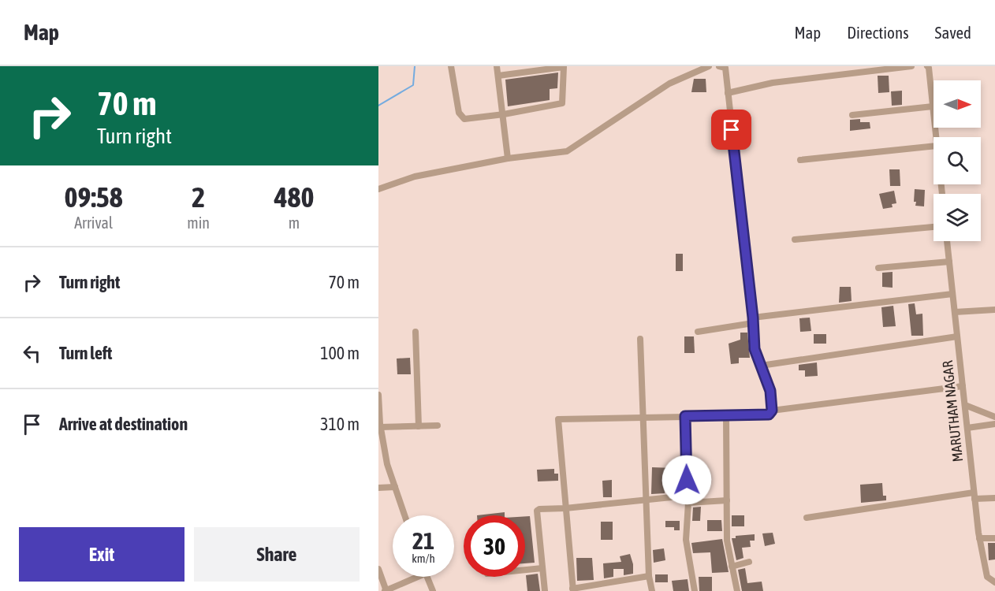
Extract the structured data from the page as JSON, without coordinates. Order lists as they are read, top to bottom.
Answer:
{
  "streets": {
    "street": ["MARUTHAM NAGAR"]
  },
  "north": "right",
  "page": {
    "header": "Map",
    "nav": ["Map", "Directions", "Saved"],
    "turn": ["70 m", "Turn right"],
    "eta": [
      "09:58",
      "Arrival",
      "2",
      "min",
      "480",
      "m"
    ],
    "list": [
      {
        "name": "Turn right",
        "value": "70 m"
      },
      {
        "name": "Turn left",
        "value": "100 m"
      },
      {
        "name": "Arrive at destination",
        "value": "310 m"
      }
    ],
    "speed": "21 km/h",
    "limit": "30",
    "buttons": ["Exit", "Share"]
  }
}
